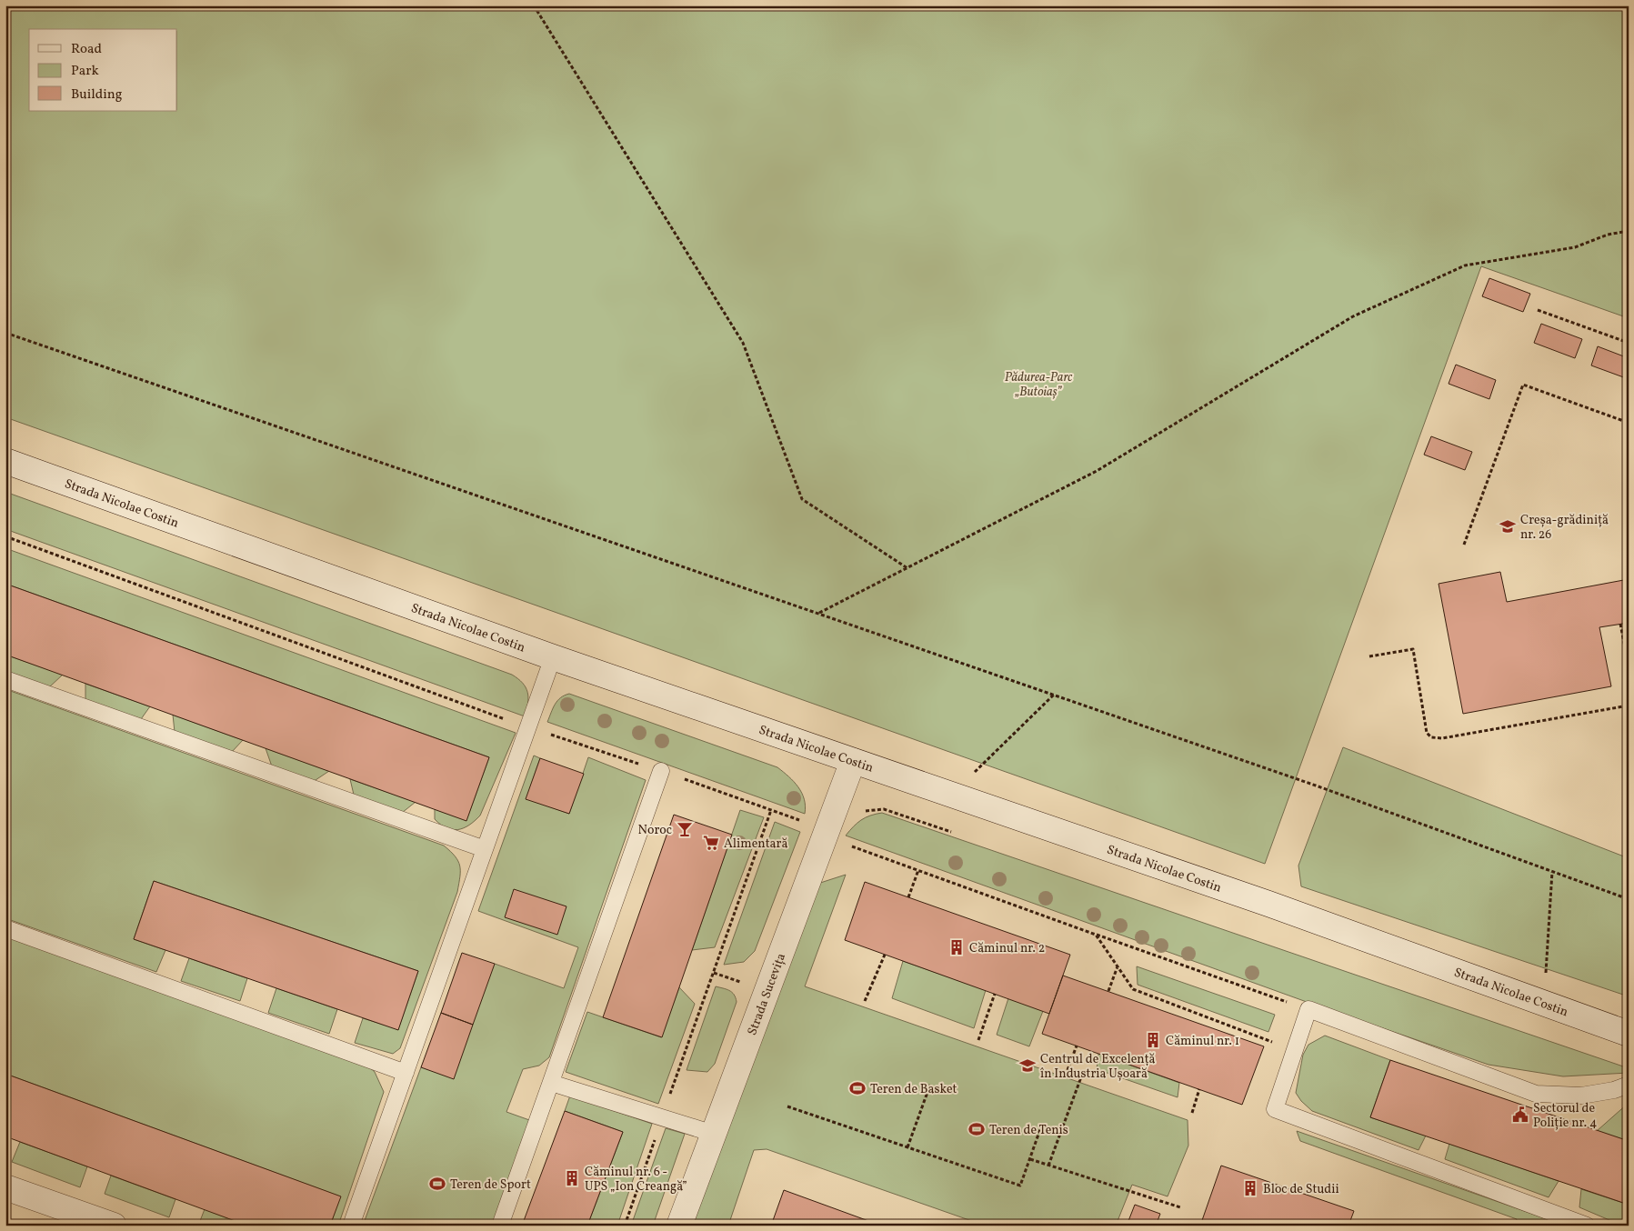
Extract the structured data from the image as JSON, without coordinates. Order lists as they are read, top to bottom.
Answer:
{
  "streets": {
    "main road": ["Strada Nicolae Costin", "Strada Sucevița"]
  },
  "crossings": [
    ["Strada Nicolae Costin", "Strada Sucevița"]
  ],
  "parks": ["Pădurea-Parc „Butoiaș”"],
  "places": {
    "school or university": ["Creșa-grădiniță nr. 26", "Centrul de Excelență în Industria Ușoară"],
    "bar": ["Noroc"],
    "supermarket": ["Alimentară"],
    "building": [
      "Căminul nr. 2",
      "Căminul nr. 1",
      "Căminul nr. 6 - UPS „Ion Creangă”",
      "Bloc de Studii"
    ],
    "sports": ["Teren de Basket", "Teren de Tenis", "Teren de Sport"],
    "public building": ["Sectorul de Poliție nr. 4"]
  },
  "legend": ["Road", "Park", "Building"]
}
